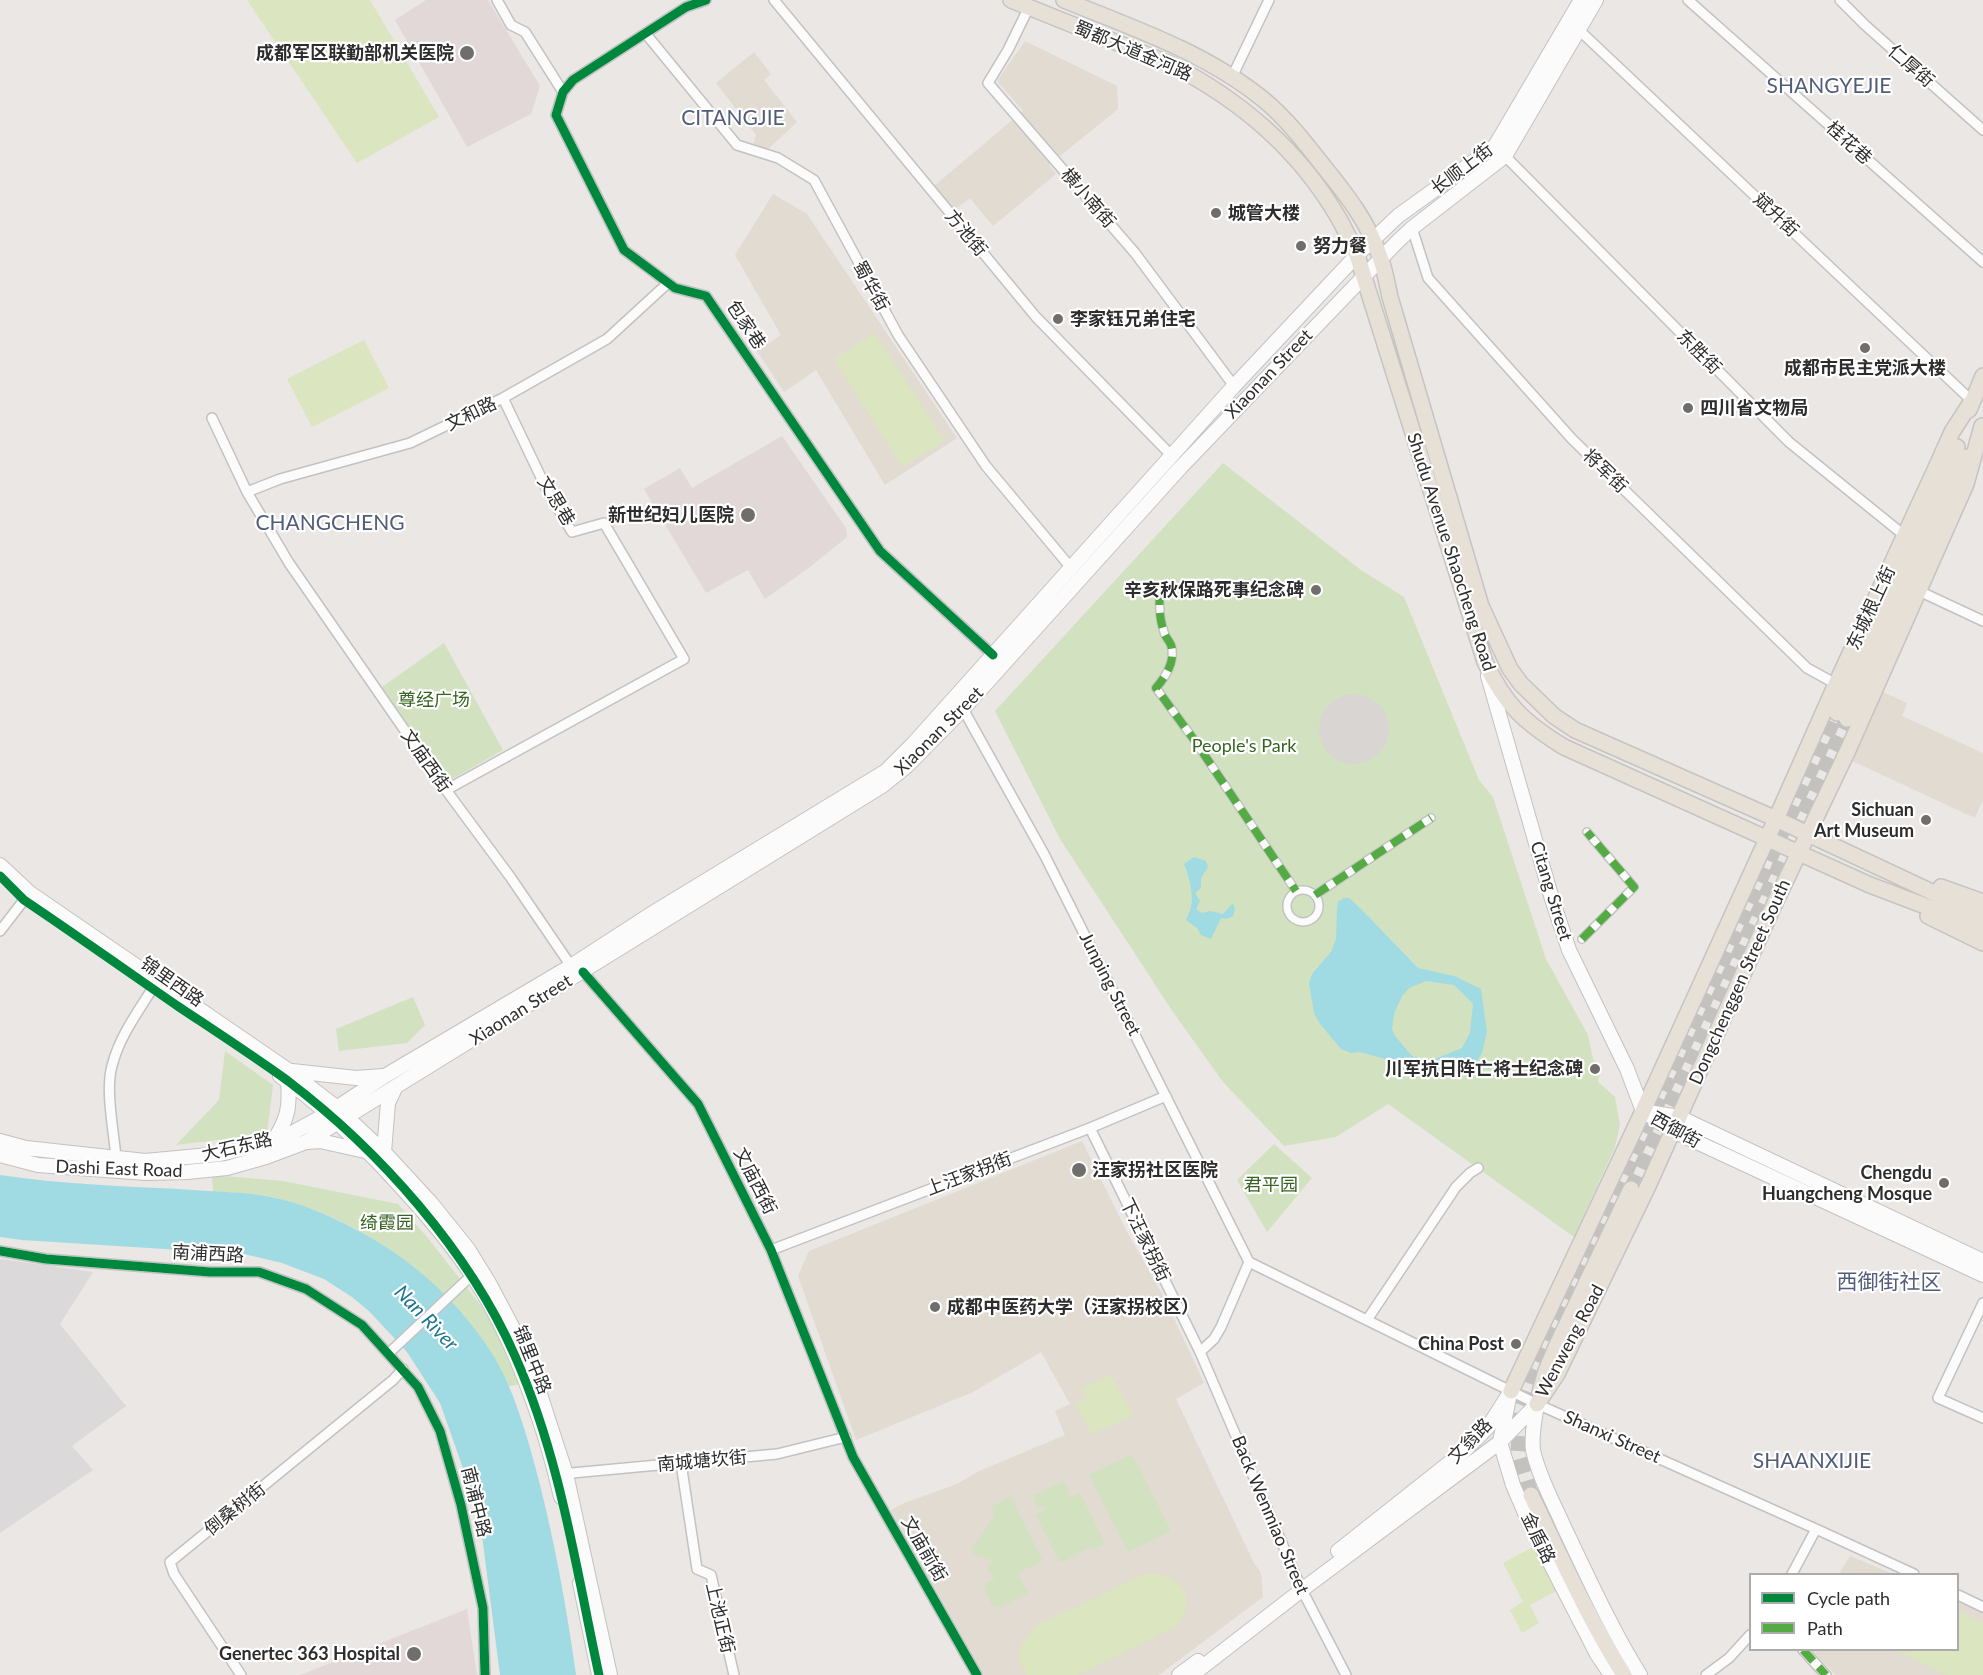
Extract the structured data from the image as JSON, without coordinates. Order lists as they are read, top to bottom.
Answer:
{
  "streets": {
    "main road": [
      "蜀都大道金河路",
      "长顺上街",
      "Xiaonan Street",
      "Shudu Avenue Shaocheng Road",
      "东城根上街",
      "Citang Street",
      "锦里西路",
      "Dongchenggen Street South",
      "西御街",
      "大石东路",
      "Dashi East Road",
      "Wenweng Road",
      "锦里中路",
      "文翁路",
      "金盾路"
    ],
    "street": [
      "仁厚街",
      "桂花巷",
      "横小南街",
      "斌升街",
      "方池街",
      "蜀华街",
      "包家巷",
      "东胜街",
      "文和路",
      "将军街",
      "文思巷",
      "文庙西街",
      "Junping Street",
      "上汪家拐街",
      "下汪家拐街",
      "南浦西路",
      "Shanxi Street",
      "南城塘坎街",
      "南浦中路",
      "倒桑树街",
      "Back Wenmiao Street",
      "文庙前街",
      "上池正街"
    ]
  },
  "crossings": [
    ["蜀都大道金河路", "长顺上街"],
    ["蜀都大道金河路", "横小南街"],
    ["蜀都大道金河路", "Xiaonan Street"],
    ["蜀都大道金河路", "Shudu Avenue Shaocheng Road"],
    ["长顺上街", "斌升街"],
    ["长顺上街", "东胜街"],
    ["长顺上街", "Xiaonan Street"],
    ["长顺上街", "将军街"],
    ["长顺上街", "Shudu Avenue Shaocheng Road"],
    ["横小南街", "Xiaonan Street"],
    ["斌升街", "东城根上街"],
    ["方池街", "Xiaonan Street"],
    ["蜀华街", "Xiaonan Street"],
    ["包家巷", "Xiaonan Street"],
    ["包家巷", "文和路"],
    ["东胜街", "东城根上街"],
    ["Xiaonan Street", "Shudu Avenue Shaocheng Road"],
    ["Xiaonan Street", "文庙西街"],
    ["Xiaonan Street", "锦里西路"],
    ["Xiaonan Street", "Junping Street"],
    ["Xiaonan Street", "大石东路"],
    ["Xiaonan Street", "Dashi East Road"],
    ["Xiaonan Street", "锦里中路"],
    ["文和路", "文思巷"],
    ["文和路", "文庙西街"],
    ["将军街", "东城根上街"],
    ["文思巷", "文庙西街"],
    ["Shudu Avenue Shaocheng Road", "东城根上街"],
    ["Shudu Avenue Shaocheng Road", "Citang Street"],
    ["Shudu Avenue Shaocheng Road", "Dongchenggen Street South"],
    ["东城根上街", "Dongchenggen Street South"],
    ["文庙西街", "上汪家拐街"],
    ["文庙西街", "南城塘坎街"],
    ["文庙西街", "文庙前街"],
    ["Citang Street", "Dongchenggen Street South"],
    ["Citang Street", "西御街"],
    ["Citang Street", "文翁路"],
    ["锦里西路", "大石东路"],
    ["锦里西路", "锦里中路"],
    ["Dongchenggen Street South", "西御街"],
    ["Dongchenggen Street South", "Wenweng Road"],
    ["Dongchenggen Street South", "文翁路"],
    ["Junping Street", "上汪家拐街"],
    ["Junping Street", "Shanxi Street"],
    ["西御街", "Wenweng Road"],
    ["西御街", "文翁路"],
    ["大石东路", "锦里中路"],
    ["Dashi East Road", "锦里中路"],
    ["上汪家拐街", "下汪家拐街"],
    ["下汪家拐街", "Back Wenmiao Street"],
    ["南浦西路", "南浦中路"],
    ["Wenweng Road", "Shanxi Street"],
    ["Wenweng Road", "文翁路"],
    ["Wenweng Road", "金盾路"],
    ["锦里中路", "南城塘坎街"],
    ["Shanxi Street", "文翁路"],
    ["Shanxi Street", "金盾路"],
    ["文翁路", "Back Wenmiao Street"],
    ["文翁路", "金盾路"],
    ["南城塘坎街", "文庙前街"],
    ["南城塘坎街", "上池正街"],
    ["南浦中路", "倒桑树街"]
  ],
  "districts": [
    "SHANGYEJIE",
    "CITANGJIE",
    "CHANGCHENG",
    "西御街社区",
    "SHAANXIJIE"
  ],
  "water": ["Nan River"],
  "parks": [
    "尊经广场",
    "People's Park",
    "君平园",
    "绮霞园"
  ],
  "places": [
    "成都军区联勤部机关医院",
    "城管大楼",
    "努力餐",
    "李家钰兄弟住宅",
    "成都市民主党派大楼",
    "四川省文物局",
    "新世纪妇儿医院",
    "辛亥秋保路死事纪念碑",
    "Sichuan Art Museum",
    "川军抗日阵亡将士纪念碑",
    "汪家拐社区医院",
    "Chengdu Huangcheng Mosque",
    "成都中医药大学（汪家拐校区）",
    "China Post",
    "Genertec 363 Hospital"
  ],
  "legend": ["Cycle path", "Path"]
}
